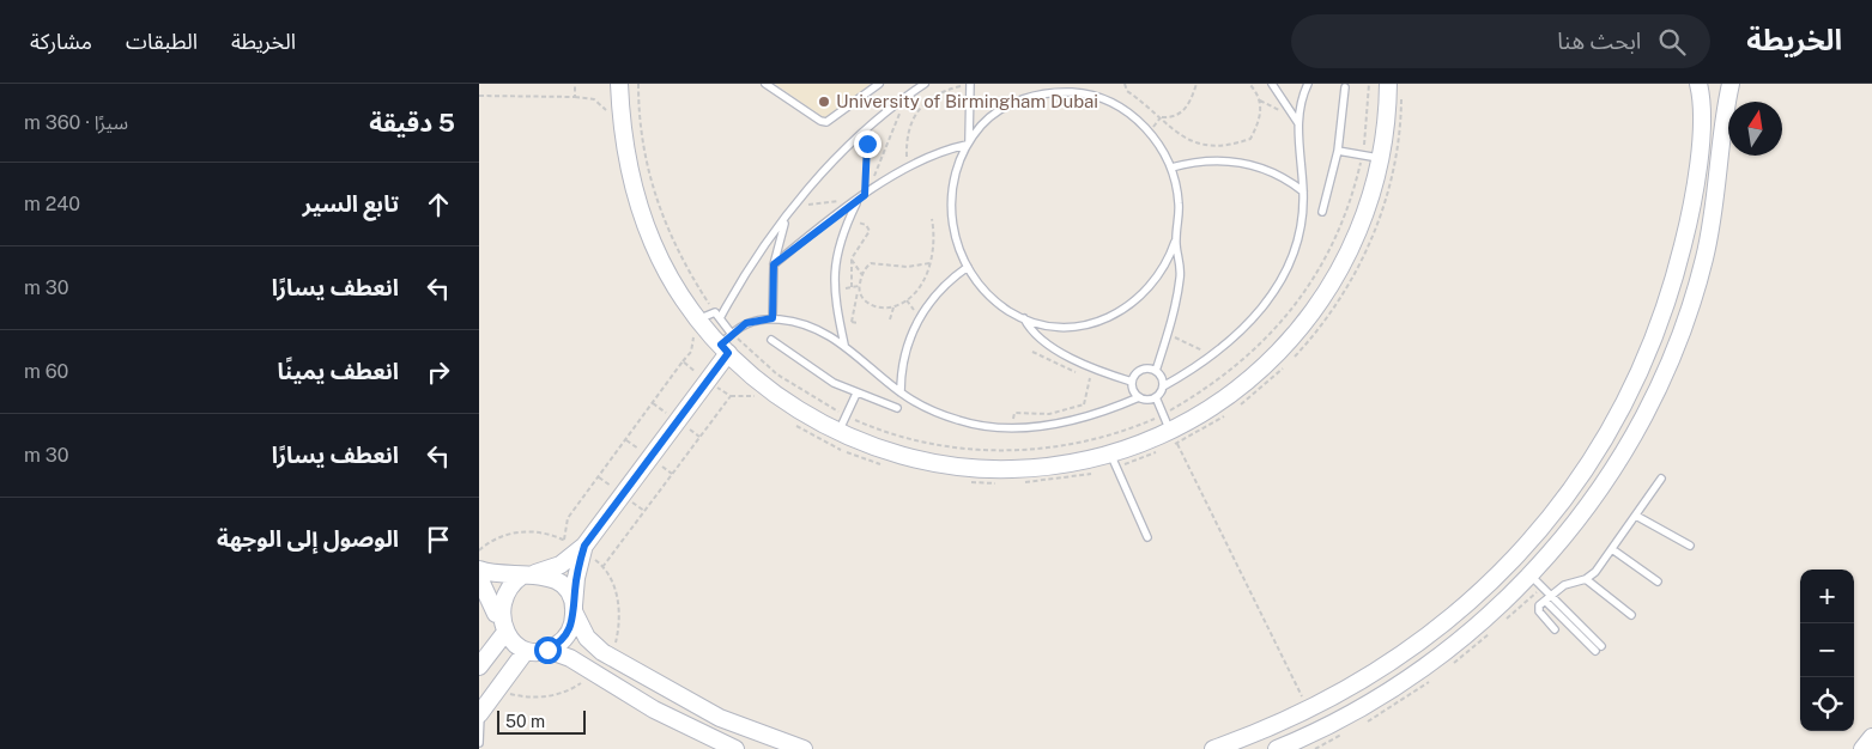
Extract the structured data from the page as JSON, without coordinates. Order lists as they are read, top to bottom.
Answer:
{
  "places": ["University of Birmingham Dubai"],
  "scale_bar": "50 m",
  "north": "top",
  "page": {
    "header": "الخريطة",
    "search": "ابحث هنا",
    "nav": ["الخريطة", "الطبقات", "مشاركة"],
    "heading": ["5 دقيقة", "سيرًا · 360 m"],
    "list": [
      ["تابع السير", "240 m"],
      ["انعطف يسارًا", "30 m"],
      ["انعطف يمينًا", "60 m"],
      ["انعطف يسارًا", "30 m"],
      "الوصول إلى الوجهة"
    ],
    "map_buttons": ["+", "−"],
    "scale": "50 m"
  }
}
